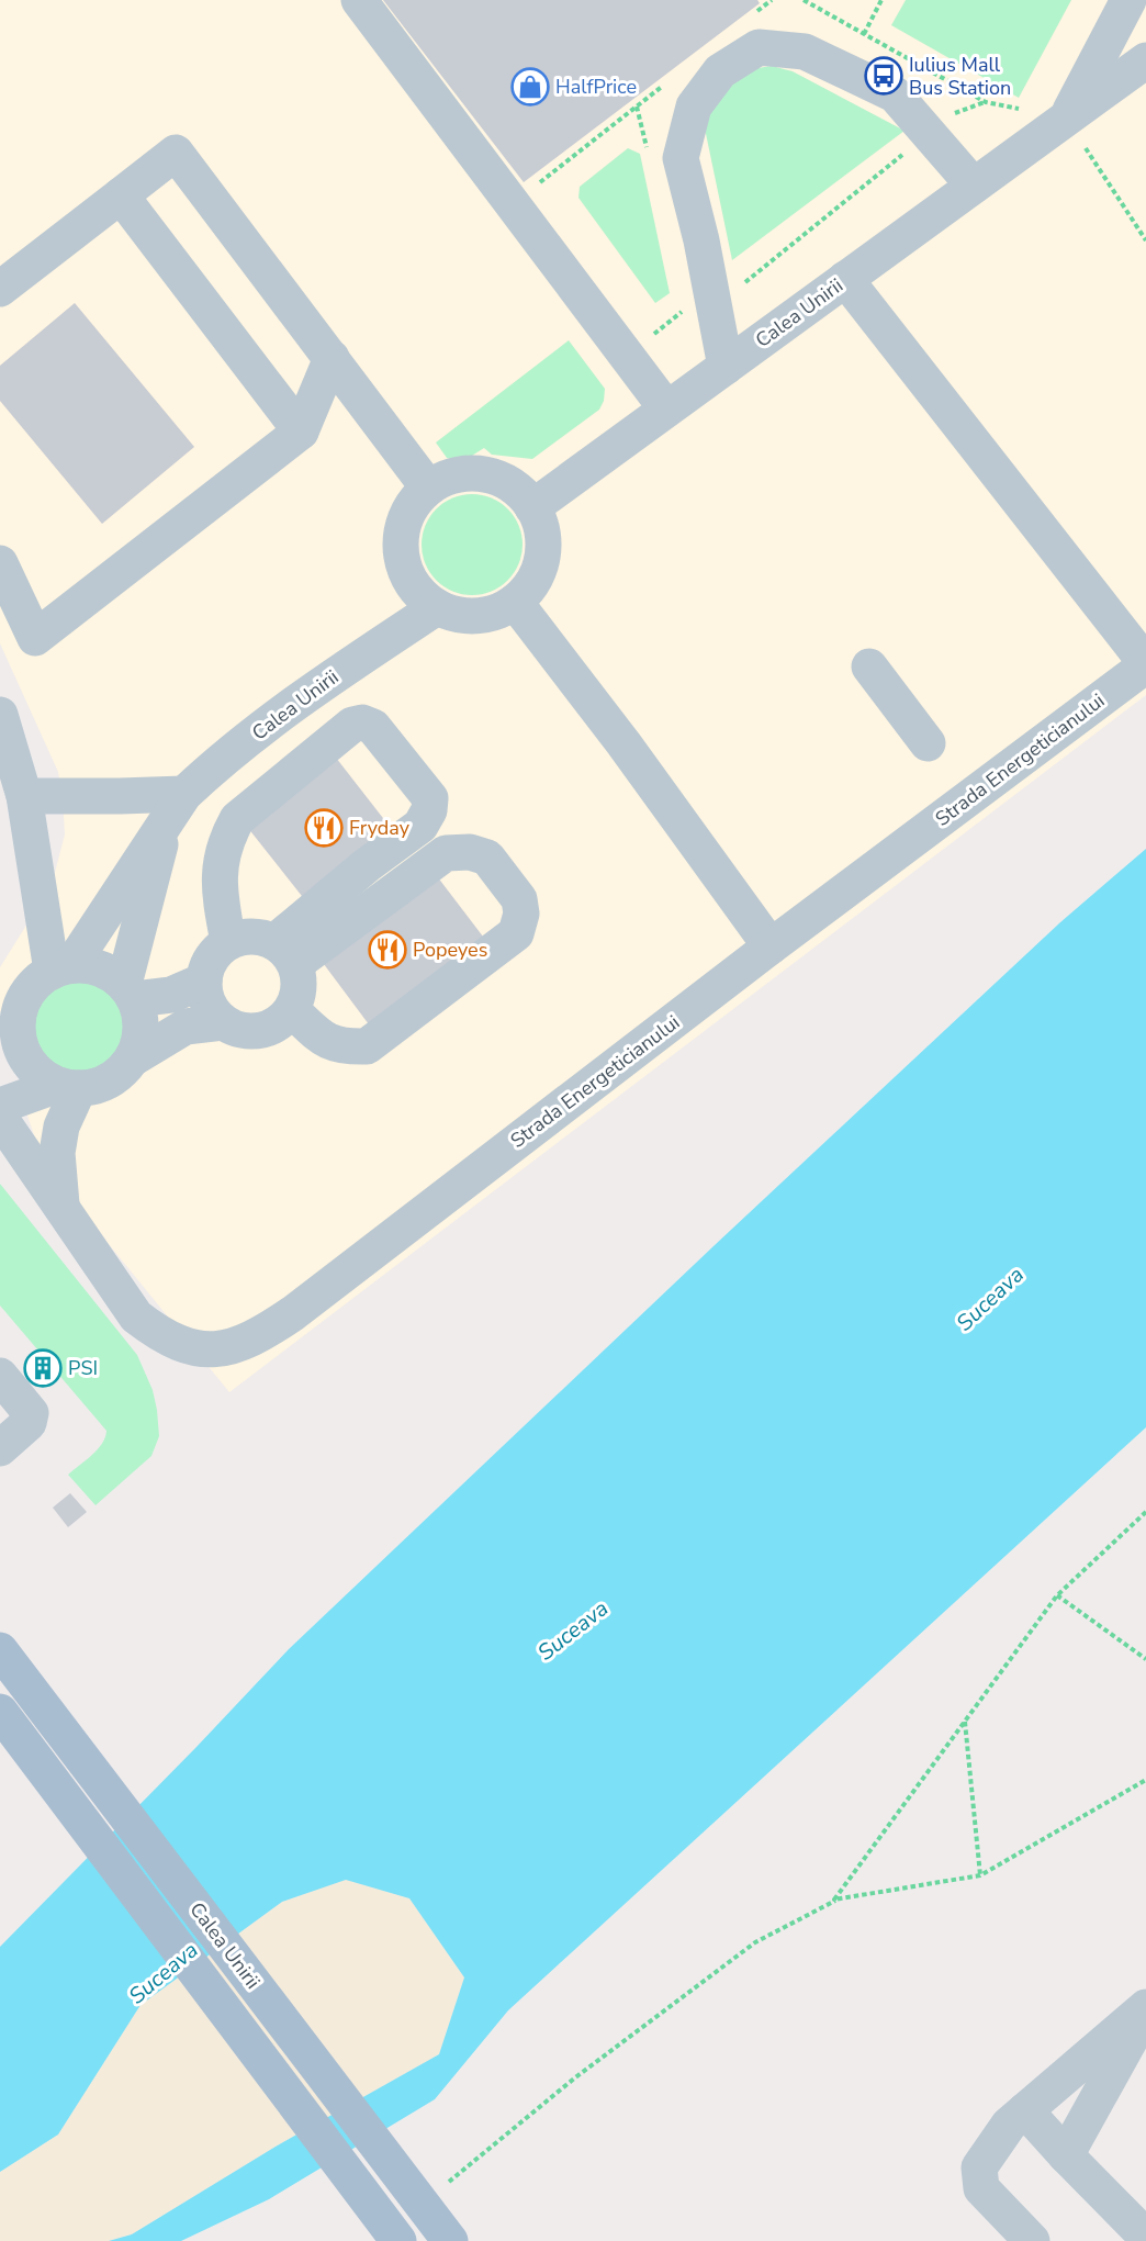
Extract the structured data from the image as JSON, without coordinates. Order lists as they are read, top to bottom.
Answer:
{
  "streets": {
    "main road": ["Calea Unirii"],
    "street": ["Strada Energeticianului"]
  },
  "crossings": [
    ["Calea Unirii", "Strada Energeticianului"]
  ],
  "water": ["Suceava"],
  "places": {
    "bus stop": ["Iulius Mall Bus Station"],
    "shop": ["HalfPrice"],
    "restaurant": ["Fryday", "Popeyes"],
    "building": ["PSI"]
  }
}
